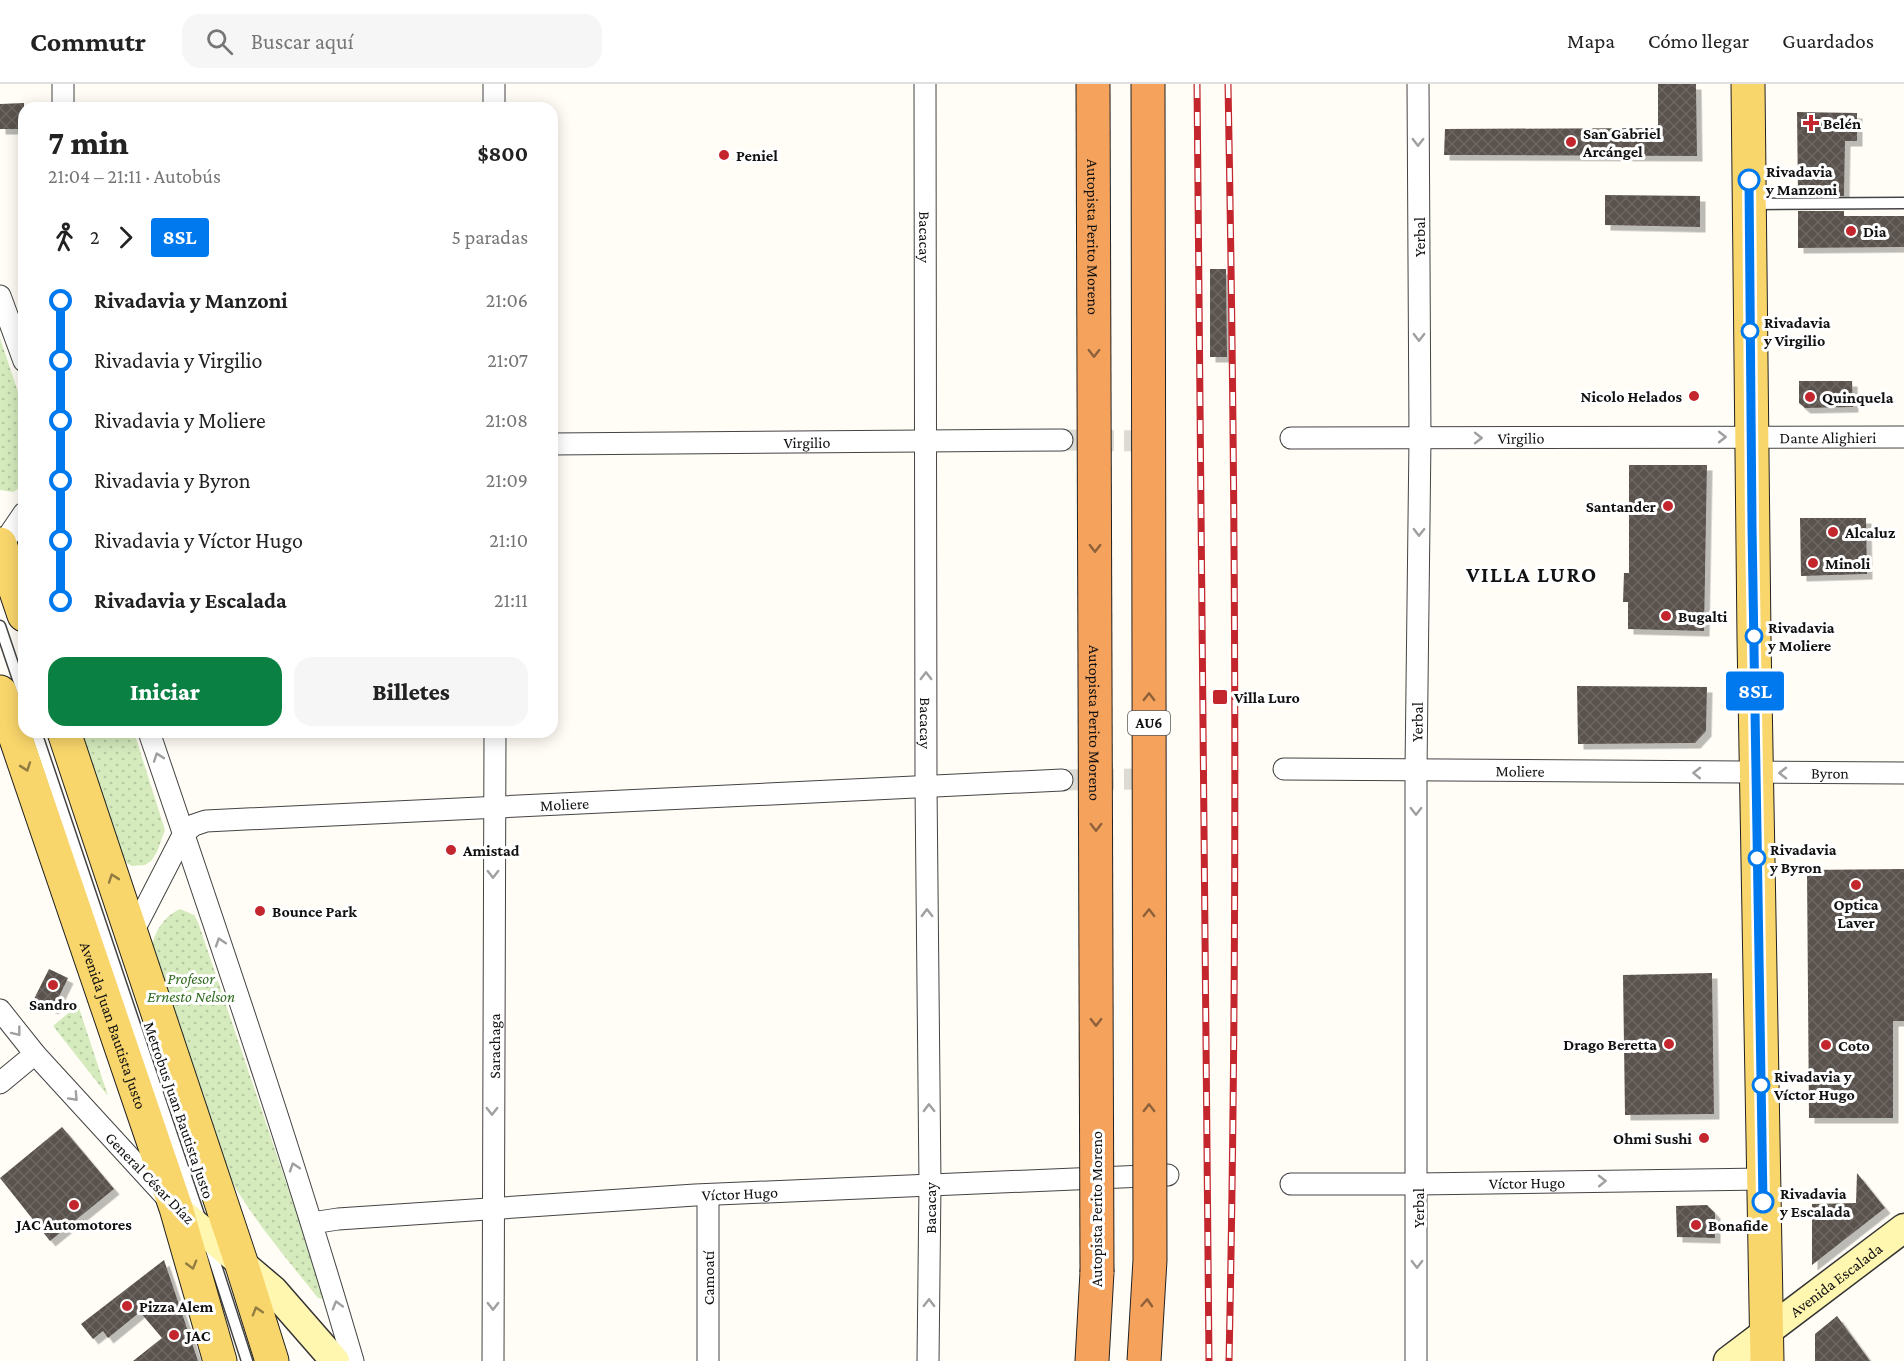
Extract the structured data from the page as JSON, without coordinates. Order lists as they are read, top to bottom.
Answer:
{
  "streets": {
    "highway": ["Autopista Perito Moreno", "AU6"],
    "main road": ["Avenida Juan Bautista Justo"],
    "street": [
      "Bacacay",
      "Yerbal",
      "Virgilio",
      "Dante Alighieri",
      "Moliere",
      "Byron",
      "Sarachaga",
      "General César Díaz",
      "Víctor Hugo",
      "Camoatí",
      "Avenida Escalada"
    ],
    "lane": ["Metrobus Juan Bautista Justo"]
  },
  "crossings": [
    ["Bacacay", "Virgilio"],
    ["Bacacay", "Moliere"],
    ["Bacacay", "Víctor Hugo"],
    ["Yerbal", "Virgilio"],
    ["Yerbal", "Moliere"],
    ["Yerbal", "Víctor Hugo"],
    ["Virgilio", "Dante Alighieri"],
    ["Moliere", "Byron"],
    ["Moliere", "Sarachaga"],
    ["Avenida Juan Bautista Justo", "General César Díaz"],
    ["Sarachaga", "Víctor Hugo"],
    ["Metrobus Juan Bautista Justo", "General César Díaz"],
    ["Víctor Hugo", "Camoatí"]
  ],
  "one_way": ["Bacacay", "Yerbal", "Byron"],
  "districts": ["VILLA LURO"],
  "parks": ["Profesor Ernesto Nelson"],
  "places": {
    "health": ["Belén"],
    "other": [
      "San Gabriel Arcángel",
      "Peniel",
      "Rivadavia y Manzoni",
      "Dia",
      "Rivadavia y Virgilio",
      "Nicolo Helados",
      "Quinquela",
      "Santander",
      "Alcaluz",
      "Minoli",
      "Bugalti",
      "Rivadavia y Moliere",
      "Amistad",
      "Rivadavia y Byron",
      "Optica Laver",
      "Bounce Park",
      "Sandro",
      "Drago Beretta",
      "Coto",
      "Rivadavia y Víctor Hugo",
      "Ohmi Sushi",
      "Rivadavia y Escalada",
      "JAC Automotores",
      "Bonafide",
      "Pizza Alem",
      "JAC"
    ],
    "transit": ["Villa Luro"]
  },
  "lines": ["bus line 8SL"],
  "page": {
    "header": "Commutr",
    "search": "Buscar aquí",
    "nav": ["Mapa", "Cómo llegar", "Guardados"],
    "on_map": "8SL",
    "heading": ["7 min", "21:04 – 21:11 · Autobús", "$800"],
    "legs": ["2", "8SL", "5 paradas"],
    "list": [
      {
        "name": "Rivadavia y Manzoni",
        "value": "21:06"
      },
      {
        "name": "Rivadavia y Virgilio",
        "value": "21:07"
      },
      {
        "name": "Rivadavia y Moliere",
        "value": "21:08"
      },
      {
        "name": "Rivadavia y Byron",
        "value": "21:09"
      },
      {
        "name": "Rivadavia y Víctor Hugo",
        "value": "21:10"
      },
      {
        "name": "Rivadavia y Escalada",
        "value": "21:11"
      }
    ],
    "buttons": ["Iniciar", "Billetes"]
  }
}
